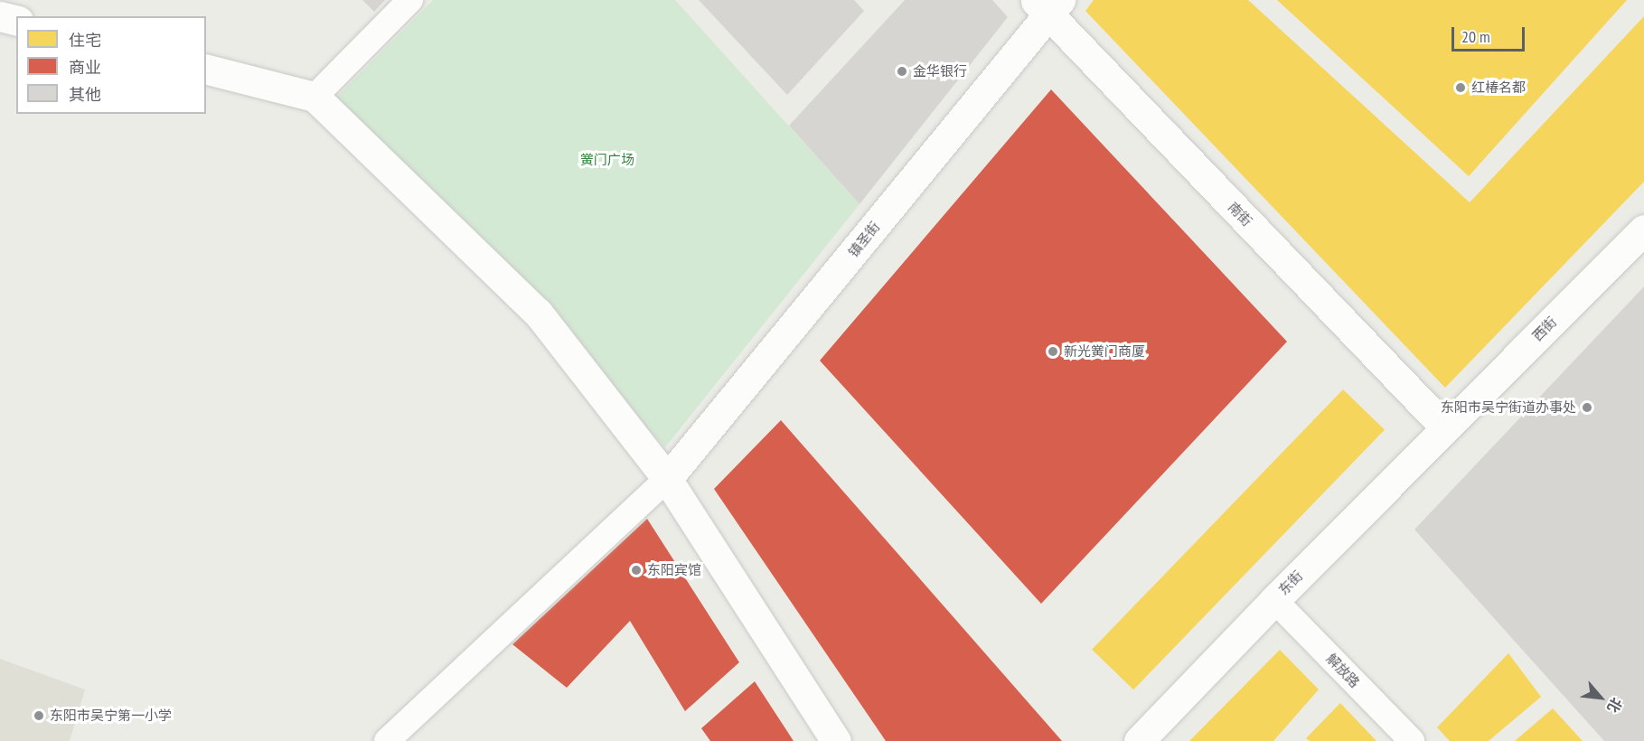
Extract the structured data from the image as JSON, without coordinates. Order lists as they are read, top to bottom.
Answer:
{
  "streets": {
    "street": [
      "南街",
      "镇圣街",
      "西街",
      "东街",
      "解放路"
    ]
  },
  "crossings": [
    ["南街", "镇圣街"],
    ["南街", "西街"],
    ["南街", "东街"],
    ["西街", "东街"],
    ["东街", "解放路"]
  ],
  "parks": ["黉门广场"],
  "places": [
    "金华银行",
    "红椿名都",
    "新光黉门商厦",
    "东阳市吴宁街道办事处",
    "东阳宾馆",
    "东阳市吴宁第一小学"
  ],
  "legend": ["住宅", "商业", "其他"],
  "scale_bar": "20 m",
  "north": "bottom right"
}
